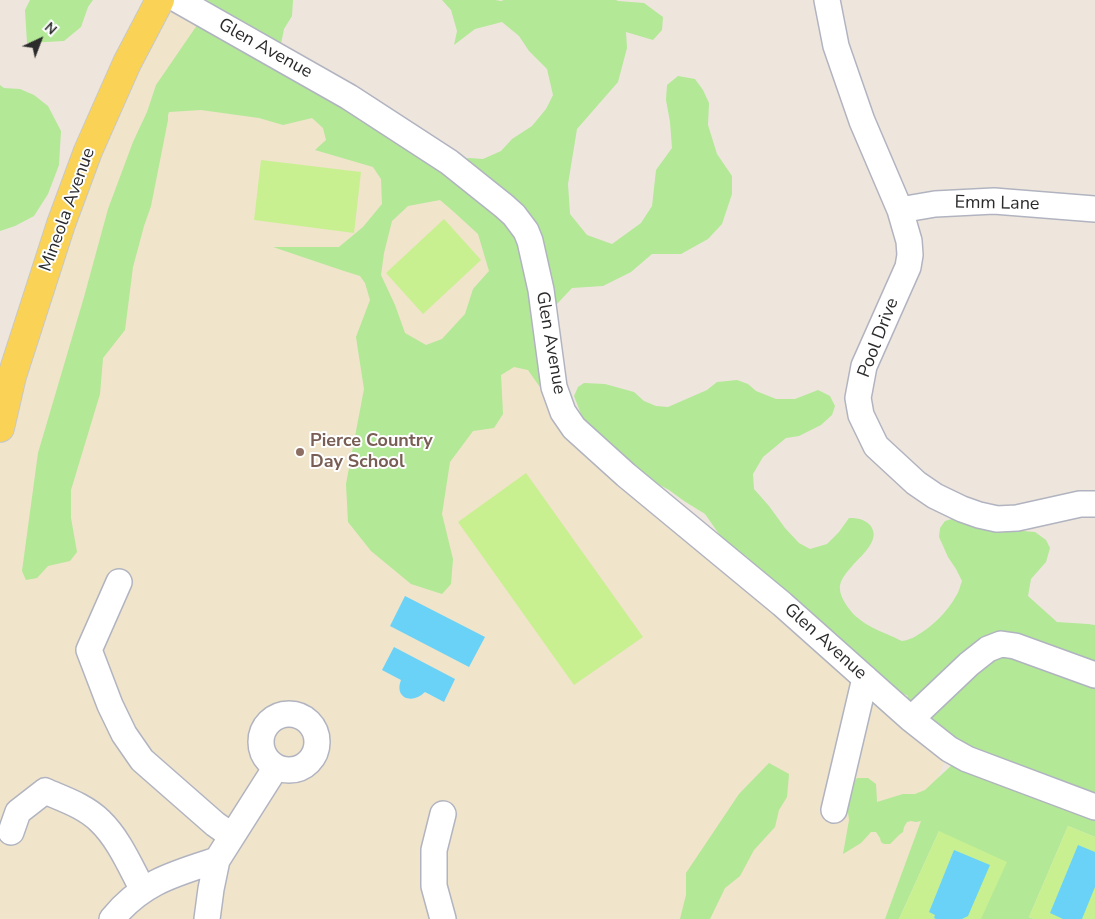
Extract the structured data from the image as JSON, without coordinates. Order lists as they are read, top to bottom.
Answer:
{
  "streets": {
    "main road": ["Mineola Avenue"],
    "street": ["Glen Avenue", "Emm Lane", "Pool Drive"]
  },
  "crossings": [
    ["Emm Lane", "Pool Drive"]
  ],
  "places": ["Pierce Country Day School"],
  "north": "top right"
}
